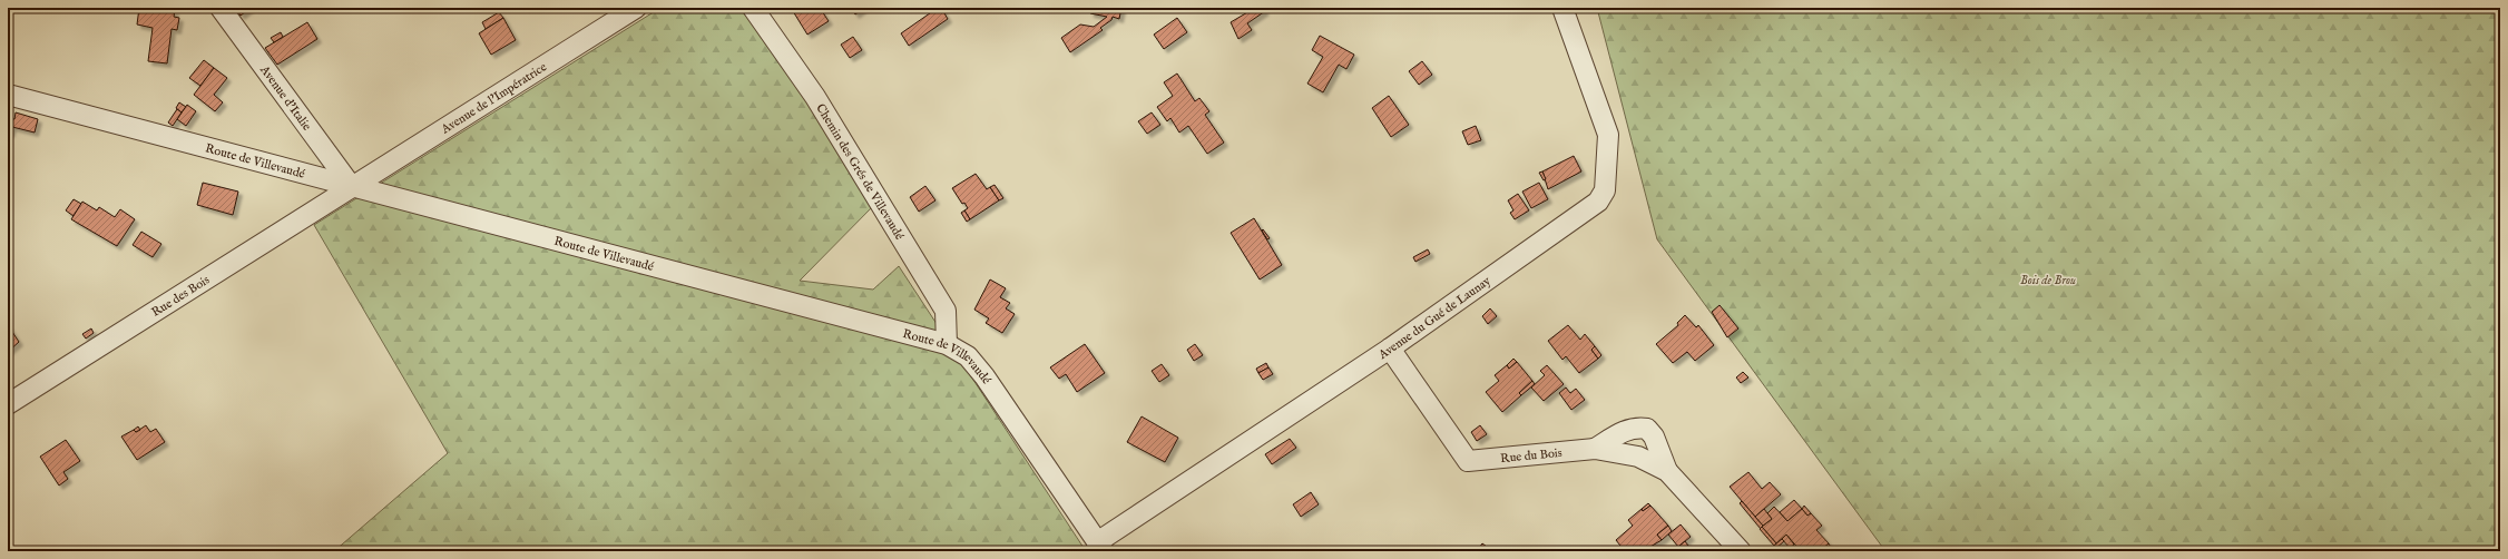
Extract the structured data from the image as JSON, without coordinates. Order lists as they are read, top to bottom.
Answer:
{
  "streets": {
    "street": [
      "Avenue d'Italie",
      "Avenue de l'Impératrice",
      "Route de Villevaudé",
      "Chemin des Grés de Villevaudé",
      "Rue des Bois",
      "Avenue du Gué de Launay",
      "Rue du Bois"
    ]
  },
  "crossings": [
    ["Avenue d'Italie", "Avenue de l'Impératrice"],
    ["Avenue d'Italie", "Route de Villevaudé"],
    ["Avenue d'Italie", "Rue des Bois"],
    ["Avenue de l'Impératrice", "Route de Villevaudé"],
    ["Avenue de l'Impératrice", "Rue des Bois"],
    ["Route de Villevaudé", "Chemin des Grés de Villevaudé"],
    ["Route de Villevaudé", "Rue des Bois"],
    ["Route de Villevaudé", "Avenue du Gué de Launay"],
    ["Avenue du Gué de Launay", "Rue du Bois"]
  ],
  "parks": ["Bois de Brou"]
}
